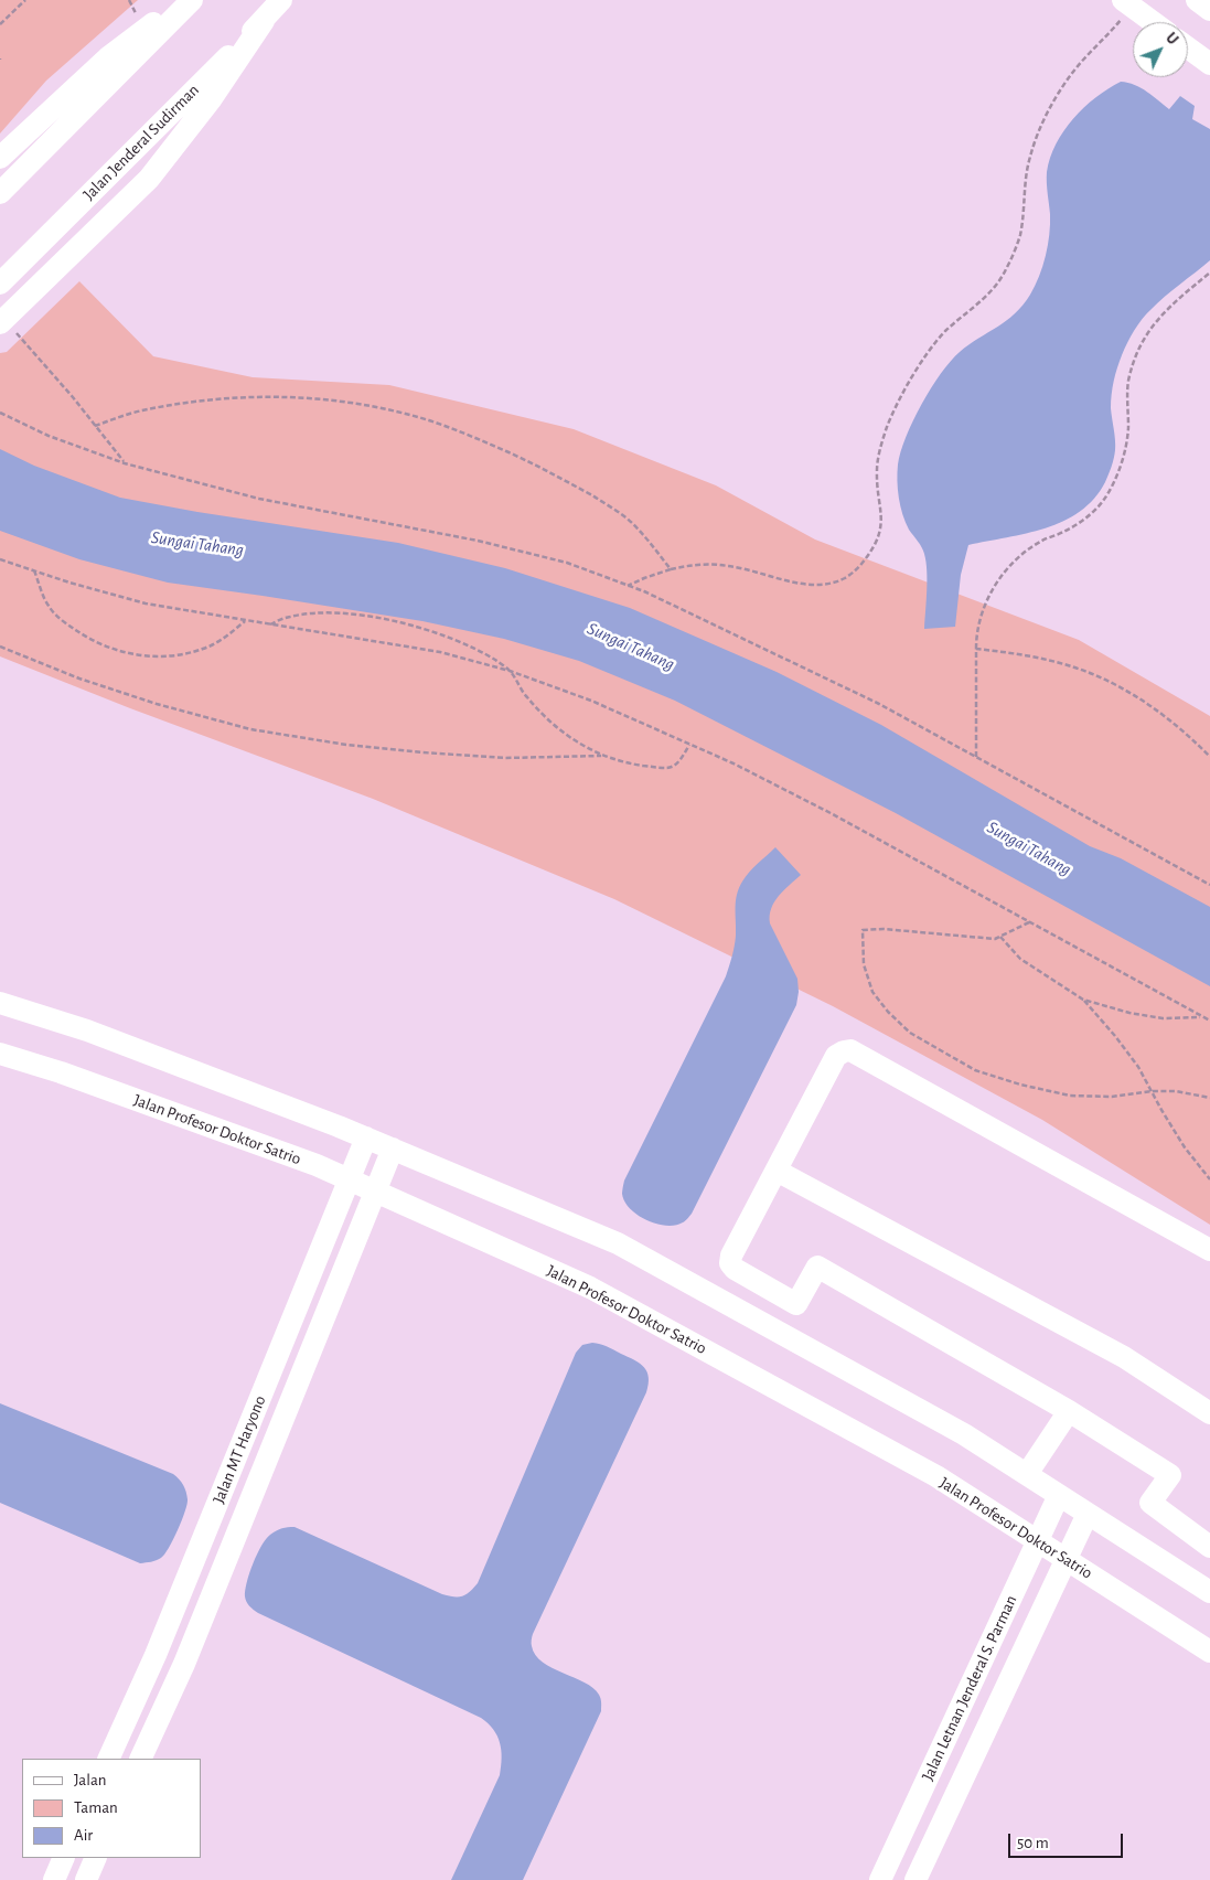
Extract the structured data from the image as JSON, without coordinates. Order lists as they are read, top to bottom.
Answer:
{
  "streets": {
    "street": [
      "Jalan Jenderal Sudirman",
      "Jalan Profesor Doktor Satrio",
      "Jalan MT Haryono",
      "Jalan Letnan Jenderal S. Parman"
    ]
  },
  "crossings": [
    ["Jalan Profesor Doktor Satrio", "Jalan MT Haryono"],
    ["Jalan Profesor Doktor Satrio", "Jalan Letnan Jenderal S. Parman"]
  ],
  "water": ["Sungai Tahang"],
  "legend": ["Jalan", "Taman", "Air"],
  "scale_bar": "50 m",
  "north": "top right"
}
